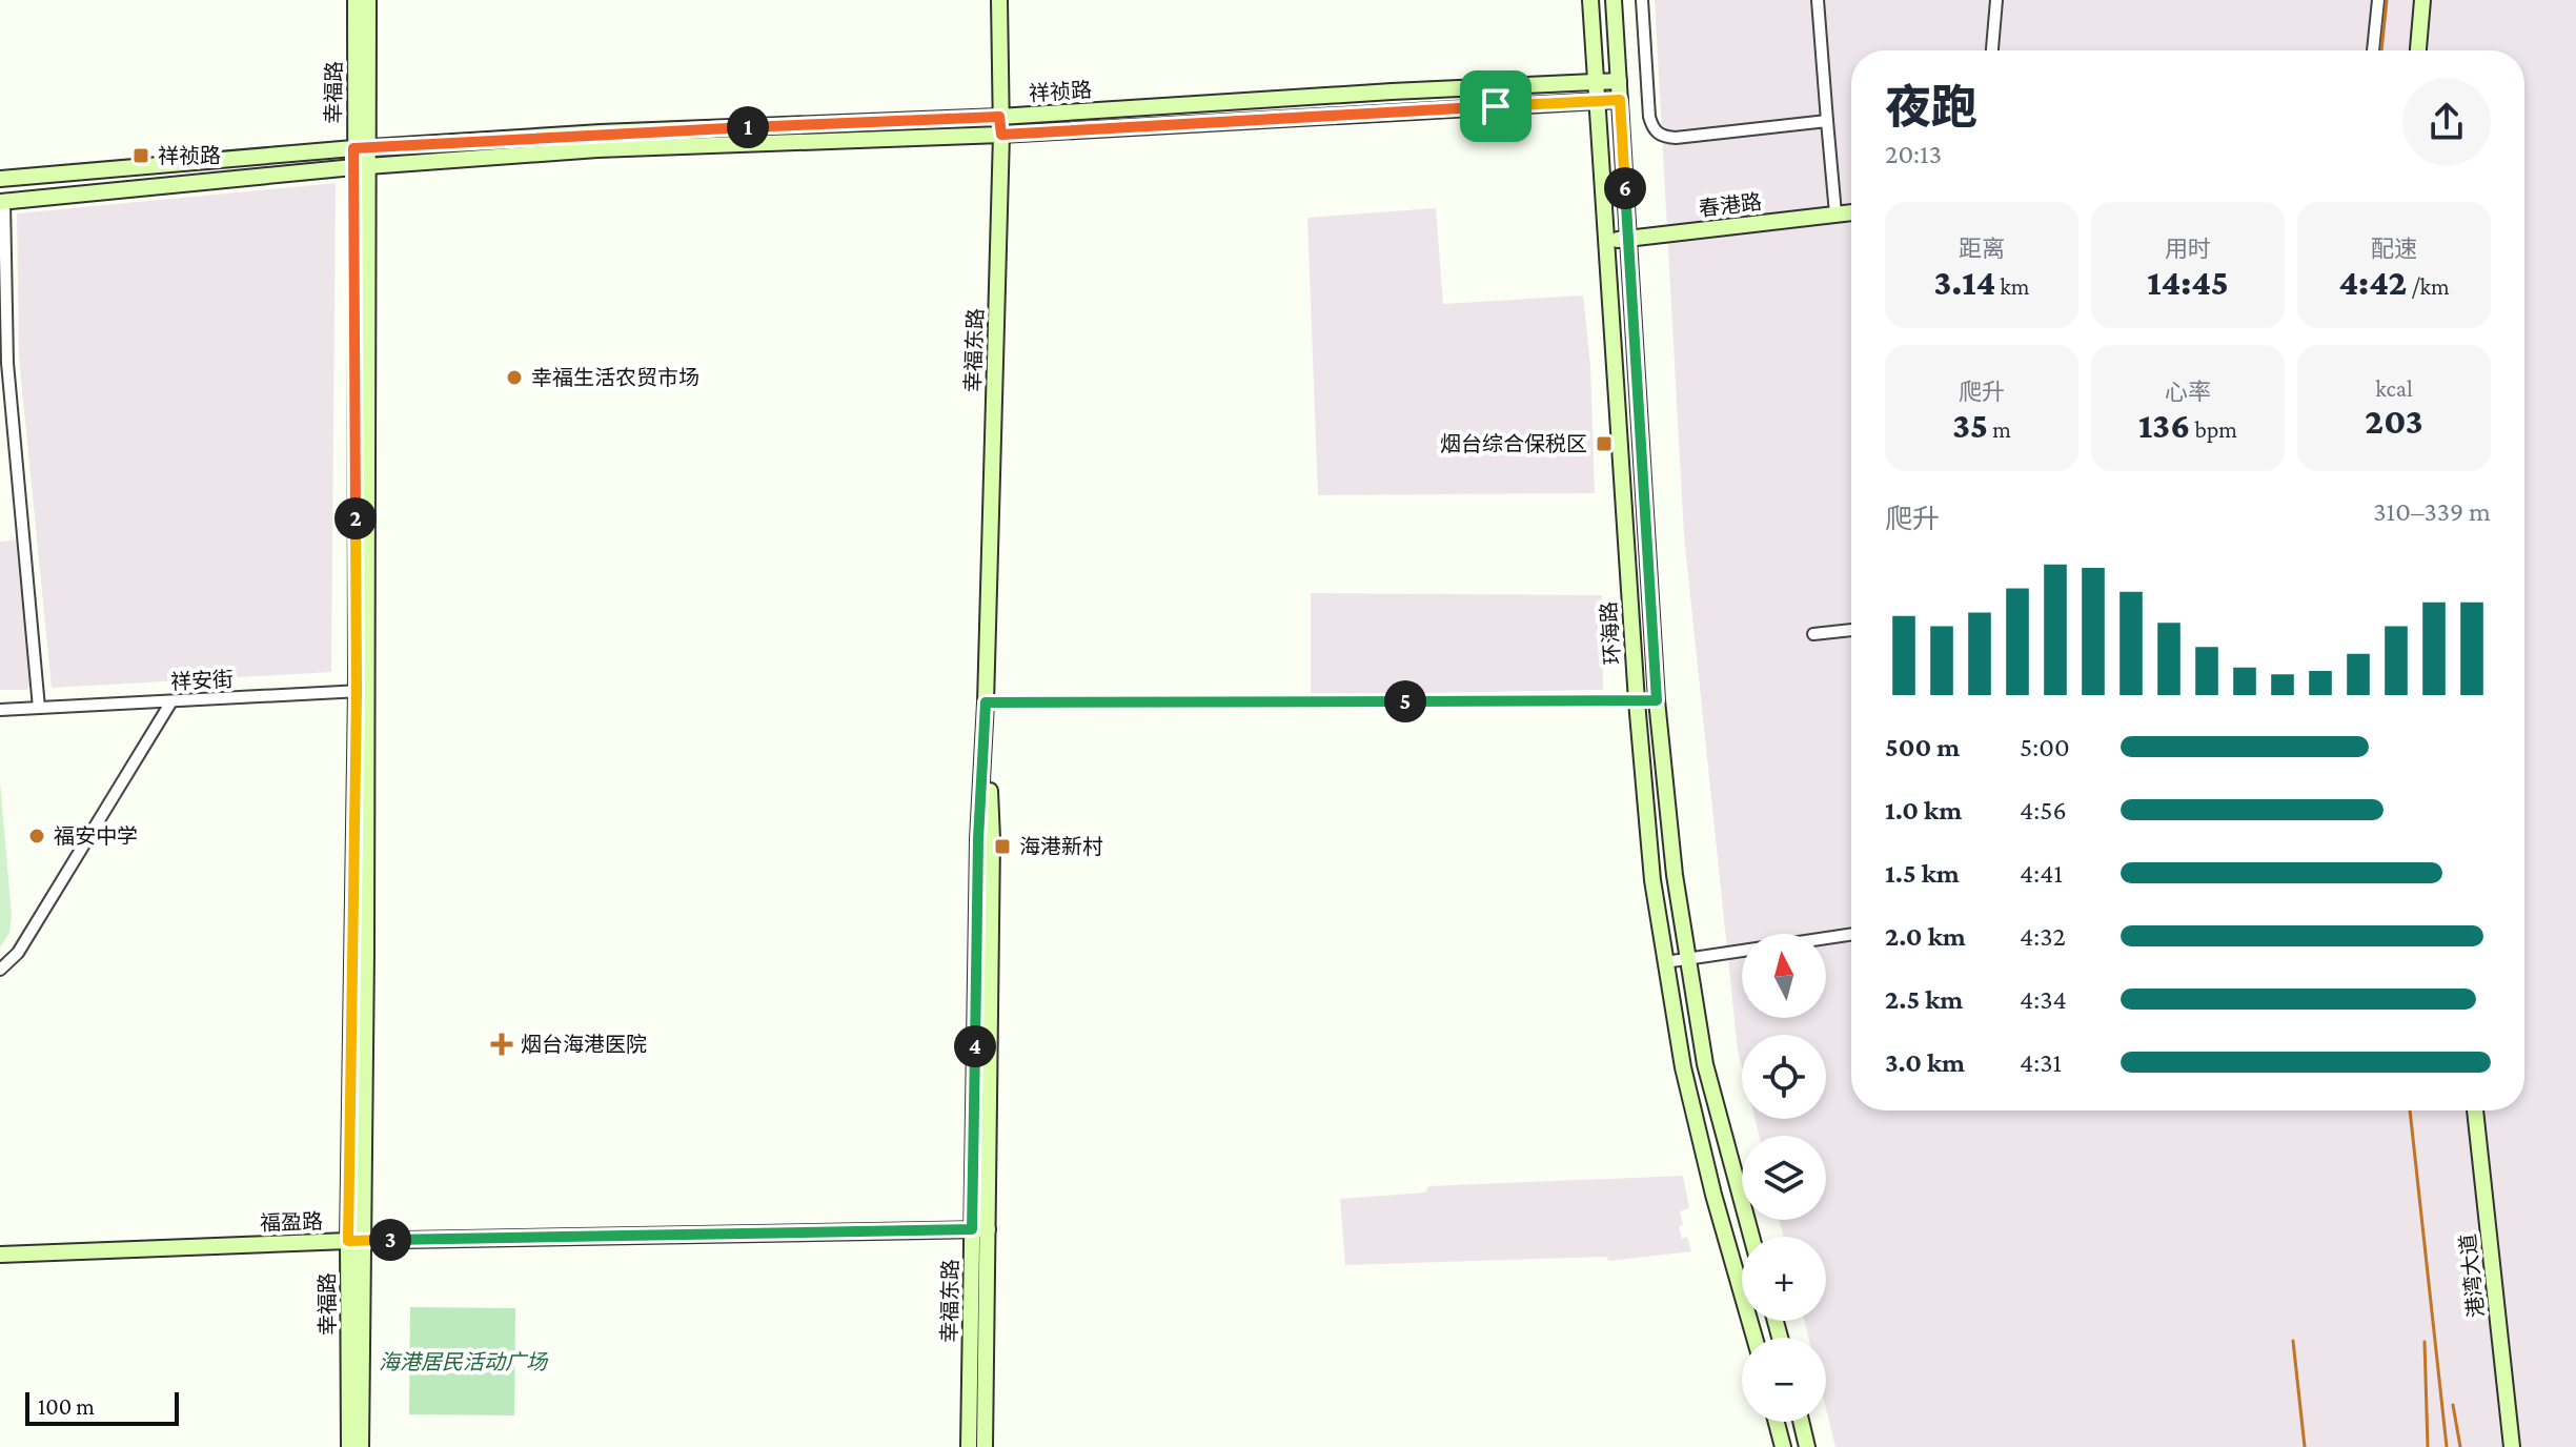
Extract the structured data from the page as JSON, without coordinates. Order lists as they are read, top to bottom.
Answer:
{
  "streets": {
    "street": [
      "祥祯路",
      "幸福路",
      "春港路",
      "幸福东路",
      "环海路",
      "祥安街",
      "福盈路",
      "港湾大道"
    ]
  },
  "crossings": [
    ["祥祯路", "幸福路"],
    ["祥祯路", "幸福东路"],
    ["祥祯路", "环海路"],
    ["幸福路", "祥安街"],
    ["幸福路", "福盈路"],
    ["春港路", "环海路"],
    ["幸福东路", "福盈路"]
  ],
  "parks": ["海港居民活动广场"],
  "places": {
    "transit": ["祥祯路", "烟台综合保税区", "海港新村"],
    "other": ["幸福生活农贸市场", "福安中学"],
    "health": ["烟台海港医院"]
  },
  "scale_bar": "100 m",
  "north": "top",
  "page": {
    "heading": ["夜跑", "20:13"],
    "pins": [
      "1",
      "6",
      "2",
      "5",
      "4",
      "3"
    ],
    "stats": [
      ["距离", "3.14 km"],
      ["用时", "14:45"],
      ["配速", "4:42 /km"],
      ["爬升", "35 m"],
      ["心率", "136 bpm"],
      ["kcal", "203"]
    ],
    "chart": ["爬升", "310–339 m"],
    "list": [
      {
        "name": "500 m",
        "note": "5:00"
      },
      {
        "name": "1.0 km",
        "note": "4:56"
      },
      {
        "name": "1.5 km",
        "note": "4:41"
      },
      {
        "name": "2.0 km",
        "note": "4:32"
      },
      {
        "name": "2.5 km",
        "note": "4:34"
      },
      {
        "name": "3.0 km",
        "note": "4:31"
      }
    ],
    "map_buttons": ["+", "−"],
    "scale": "100 m"
  }
}
